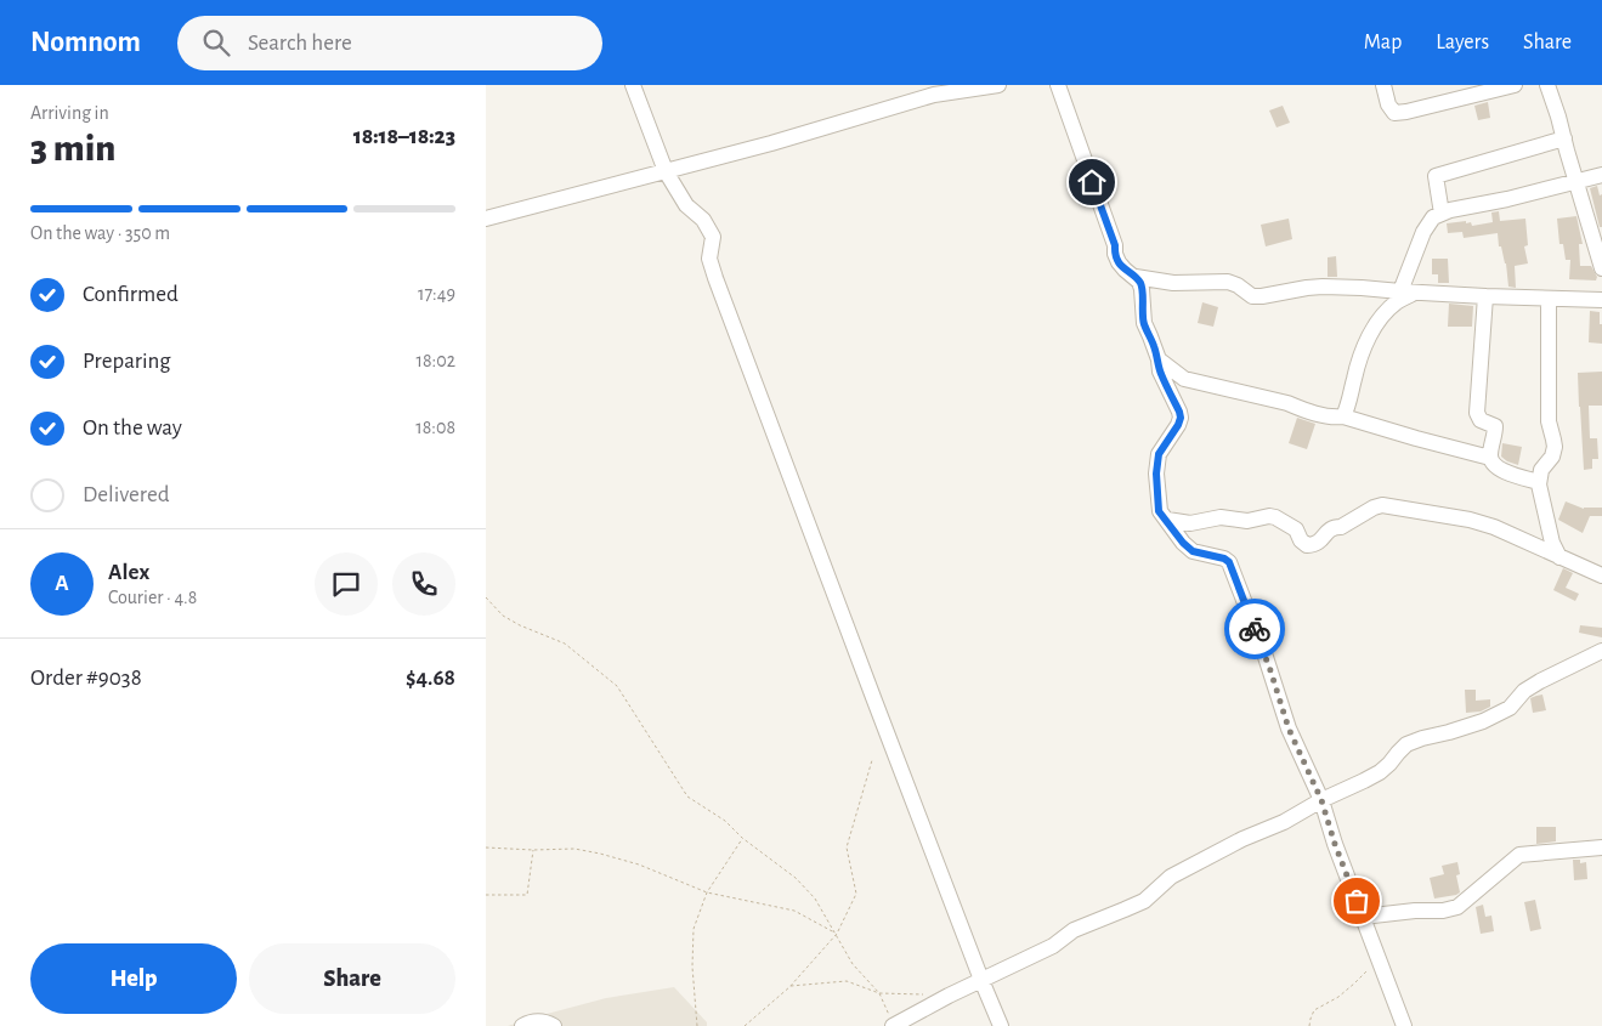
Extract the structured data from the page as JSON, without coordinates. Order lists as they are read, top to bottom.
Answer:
{
  "page": {
    "header": "Nomnom",
    "search": "Search here",
    "nav": ["Map", "Layers", "Share"],
    "heading": ["3 min", "Arriving in", "18:18–18:23"],
    "panel": [
      "Alex",
      "Courier · 4.8",
      "Order #9038",
      "$4.68"
    ],
    "bar": "On the way · 350 m",
    "list": [
      ["Confirmed", "17:49"],
      ["Preparing", "18:02"],
      ["On the way", "18:08"],
      "Delivered"
    ],
    "round": "A",
    "buttons": ["Help", "Share"]
  }
}
